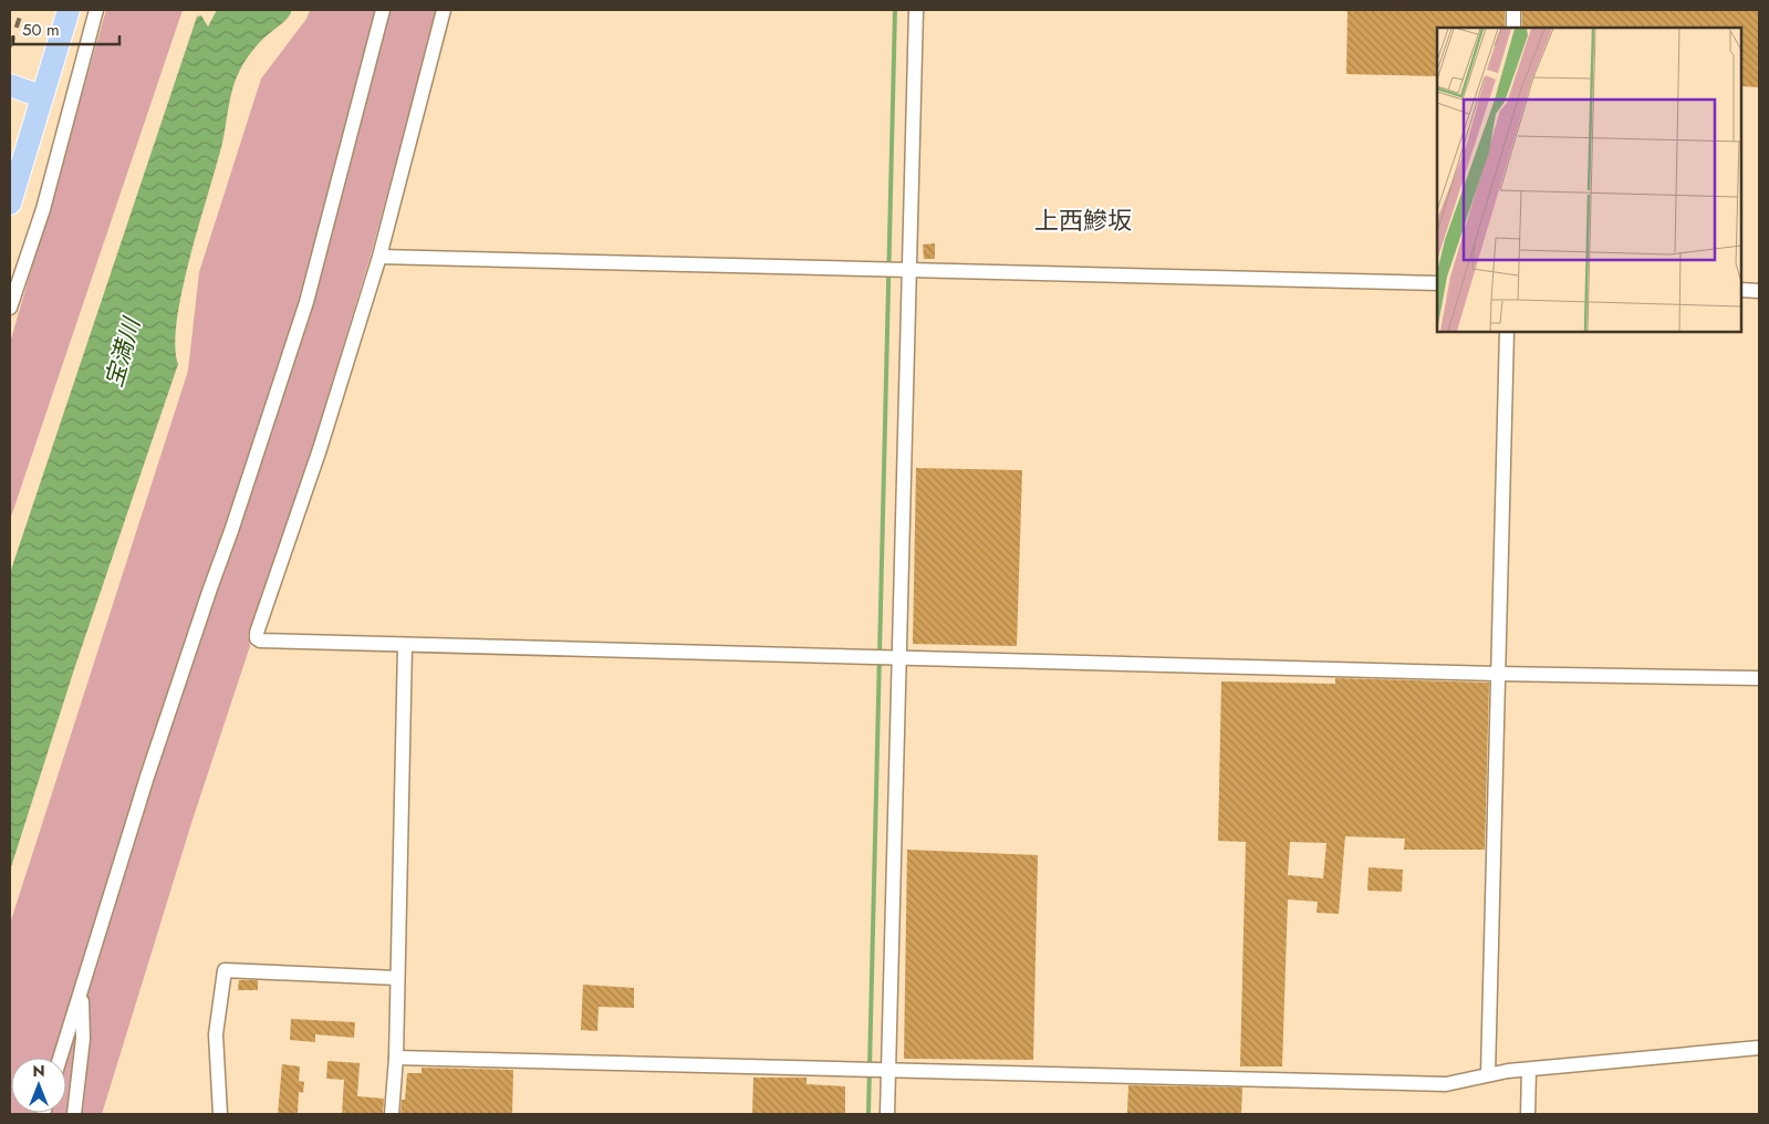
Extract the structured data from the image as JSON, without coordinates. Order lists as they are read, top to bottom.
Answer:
{
  "districts": ["上西鰺坂"],
  "water": ["宝満川"],
  "scale_bar": "50 m",
  "north": "top"
}
